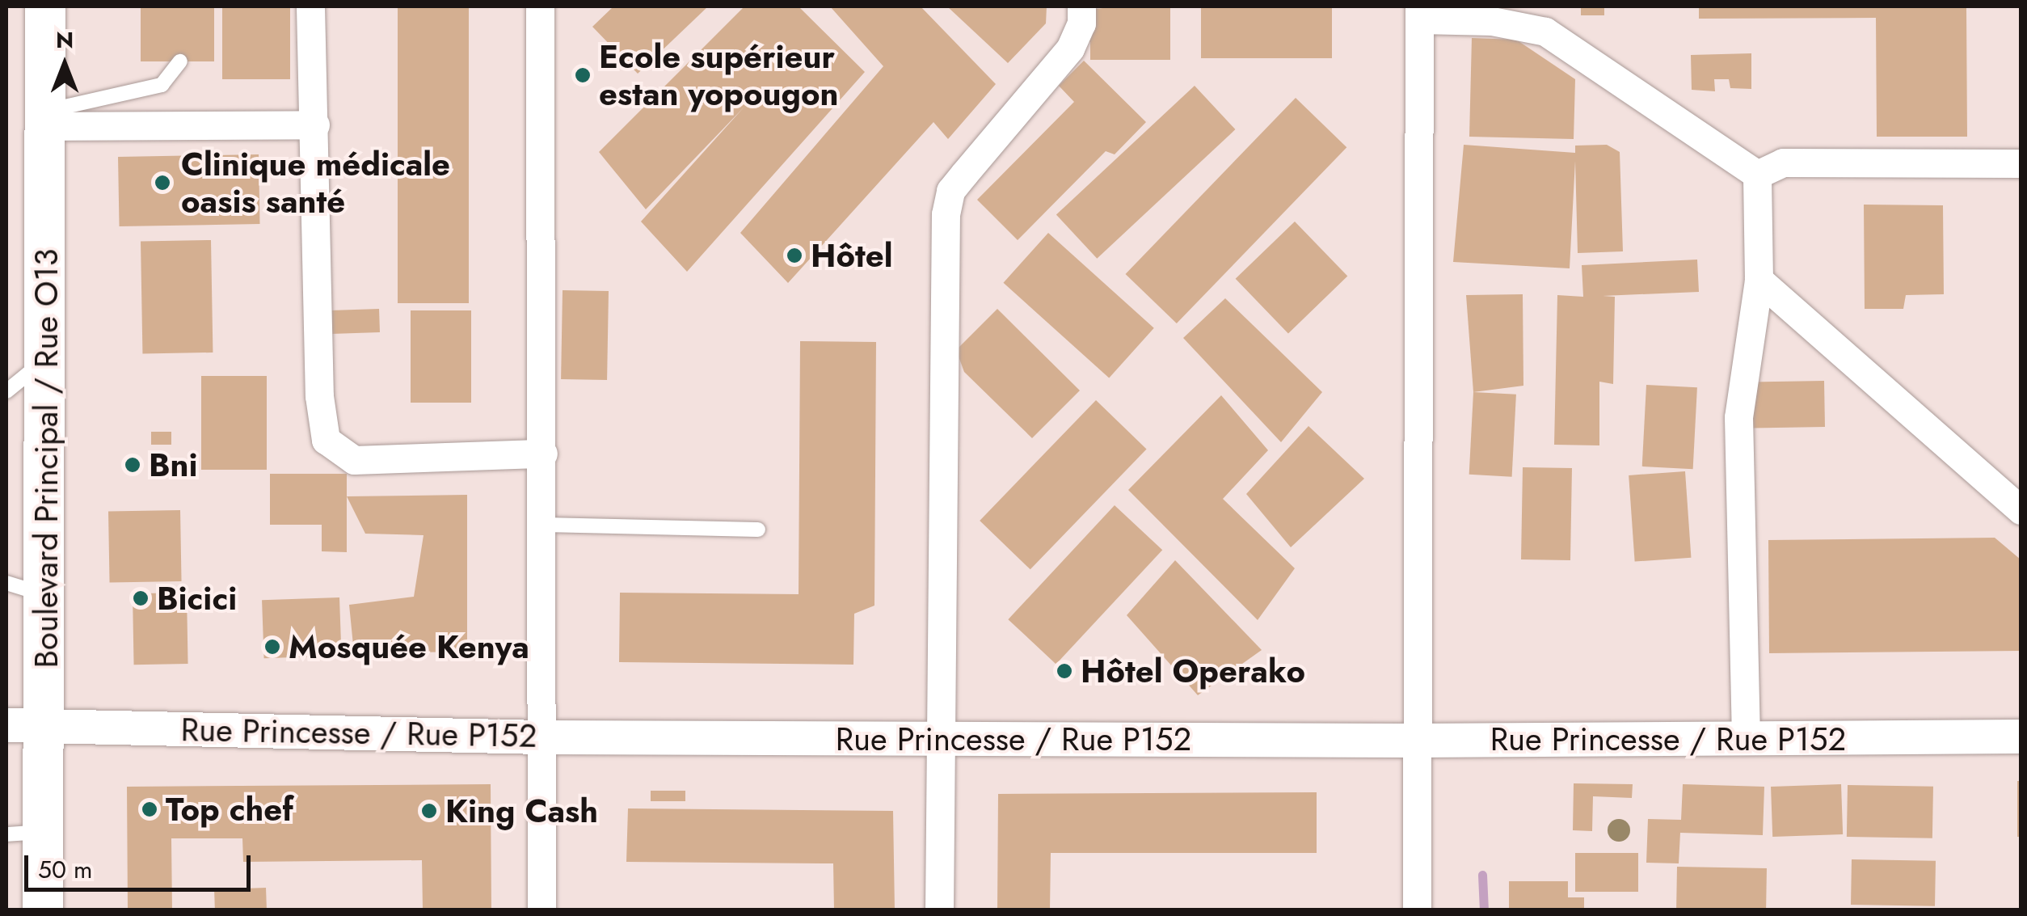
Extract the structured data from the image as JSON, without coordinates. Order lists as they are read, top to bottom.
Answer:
{
  "streets": {
    "main road": ["Boulevard Principal / Rue O13"],
    "street": ["Rue Princesse / Rue P152"]
  },
  "crossings": [
    ["Boulevard Principal / Rue O13", "Rue Princesse / Rue P152"]
  ],
  "places": [
    "Ecole supérieur estan yopougon",
    "Clinique médicale oasis santé",
    "Hôtel",
    "Bni",
    "Bicici",
    "Mosquée Kenya",
    "Hôtel Operako",
    "Top chef",
    "King Cash"
  ],
  "scale_bar": "50 m",
  "north": "top"
}
